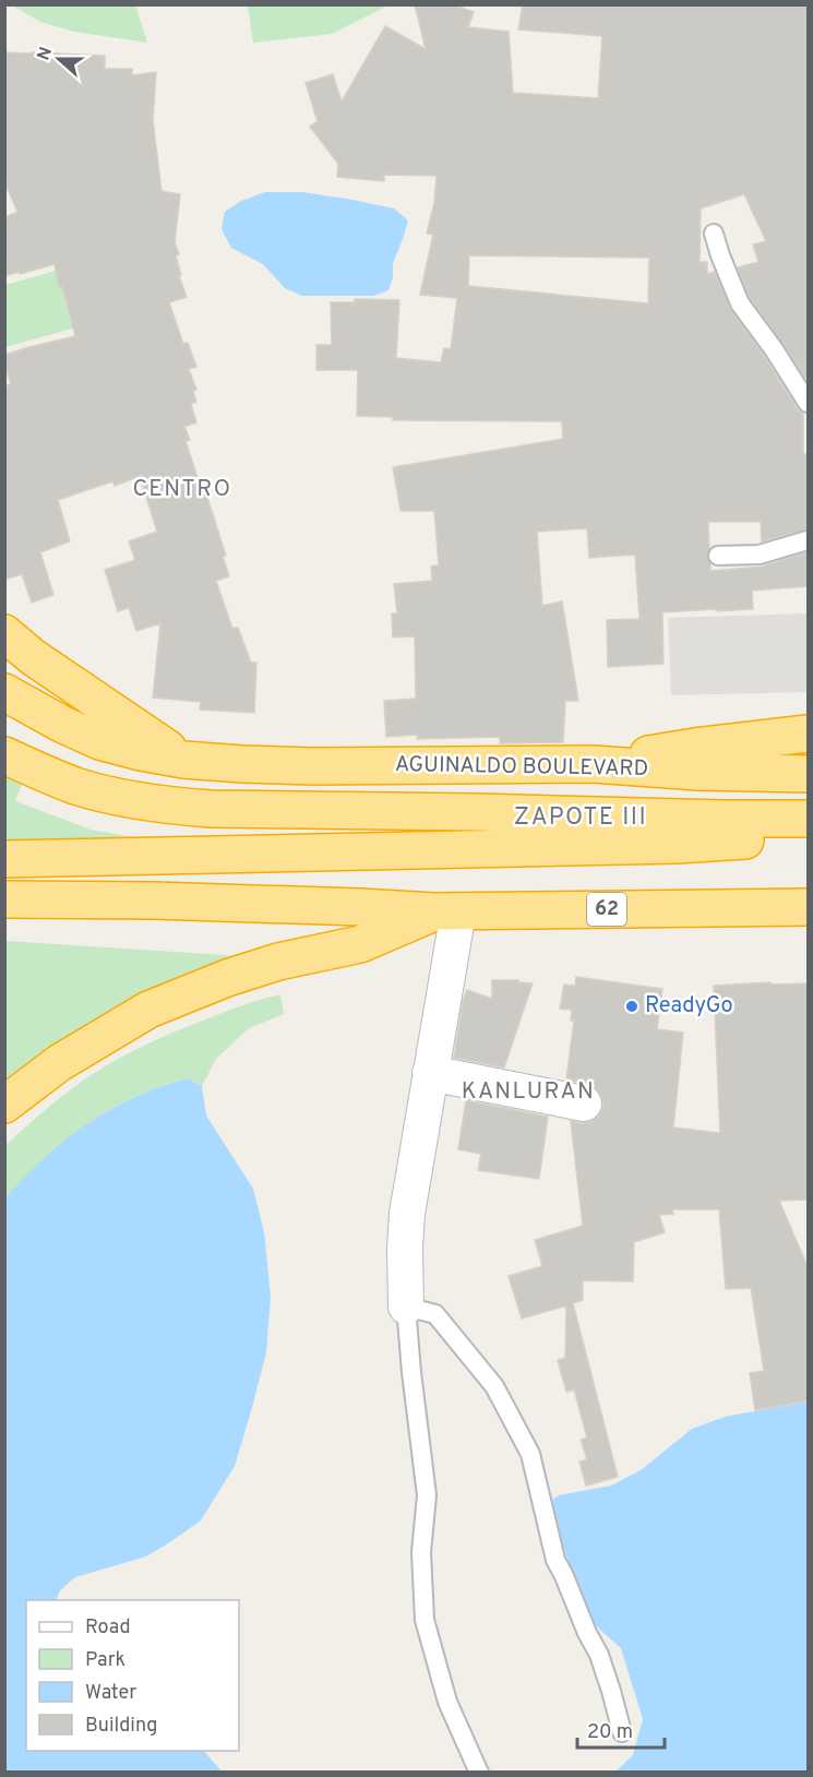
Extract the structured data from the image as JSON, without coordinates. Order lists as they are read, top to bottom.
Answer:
{
  "streets": {
    "highway": ["AGUINALDO BOULEVARD", "62"]
  },
  "districts": ["CENTRO", "ZAPOTE III", "KANLURAN"],
  "places": ["ReadyGo"],
  "legend": [
    "Road",
    "Park",
    "Water",
    "Building"
  ],
  "scale_bar": "20 m",
  "north": "left"
}
